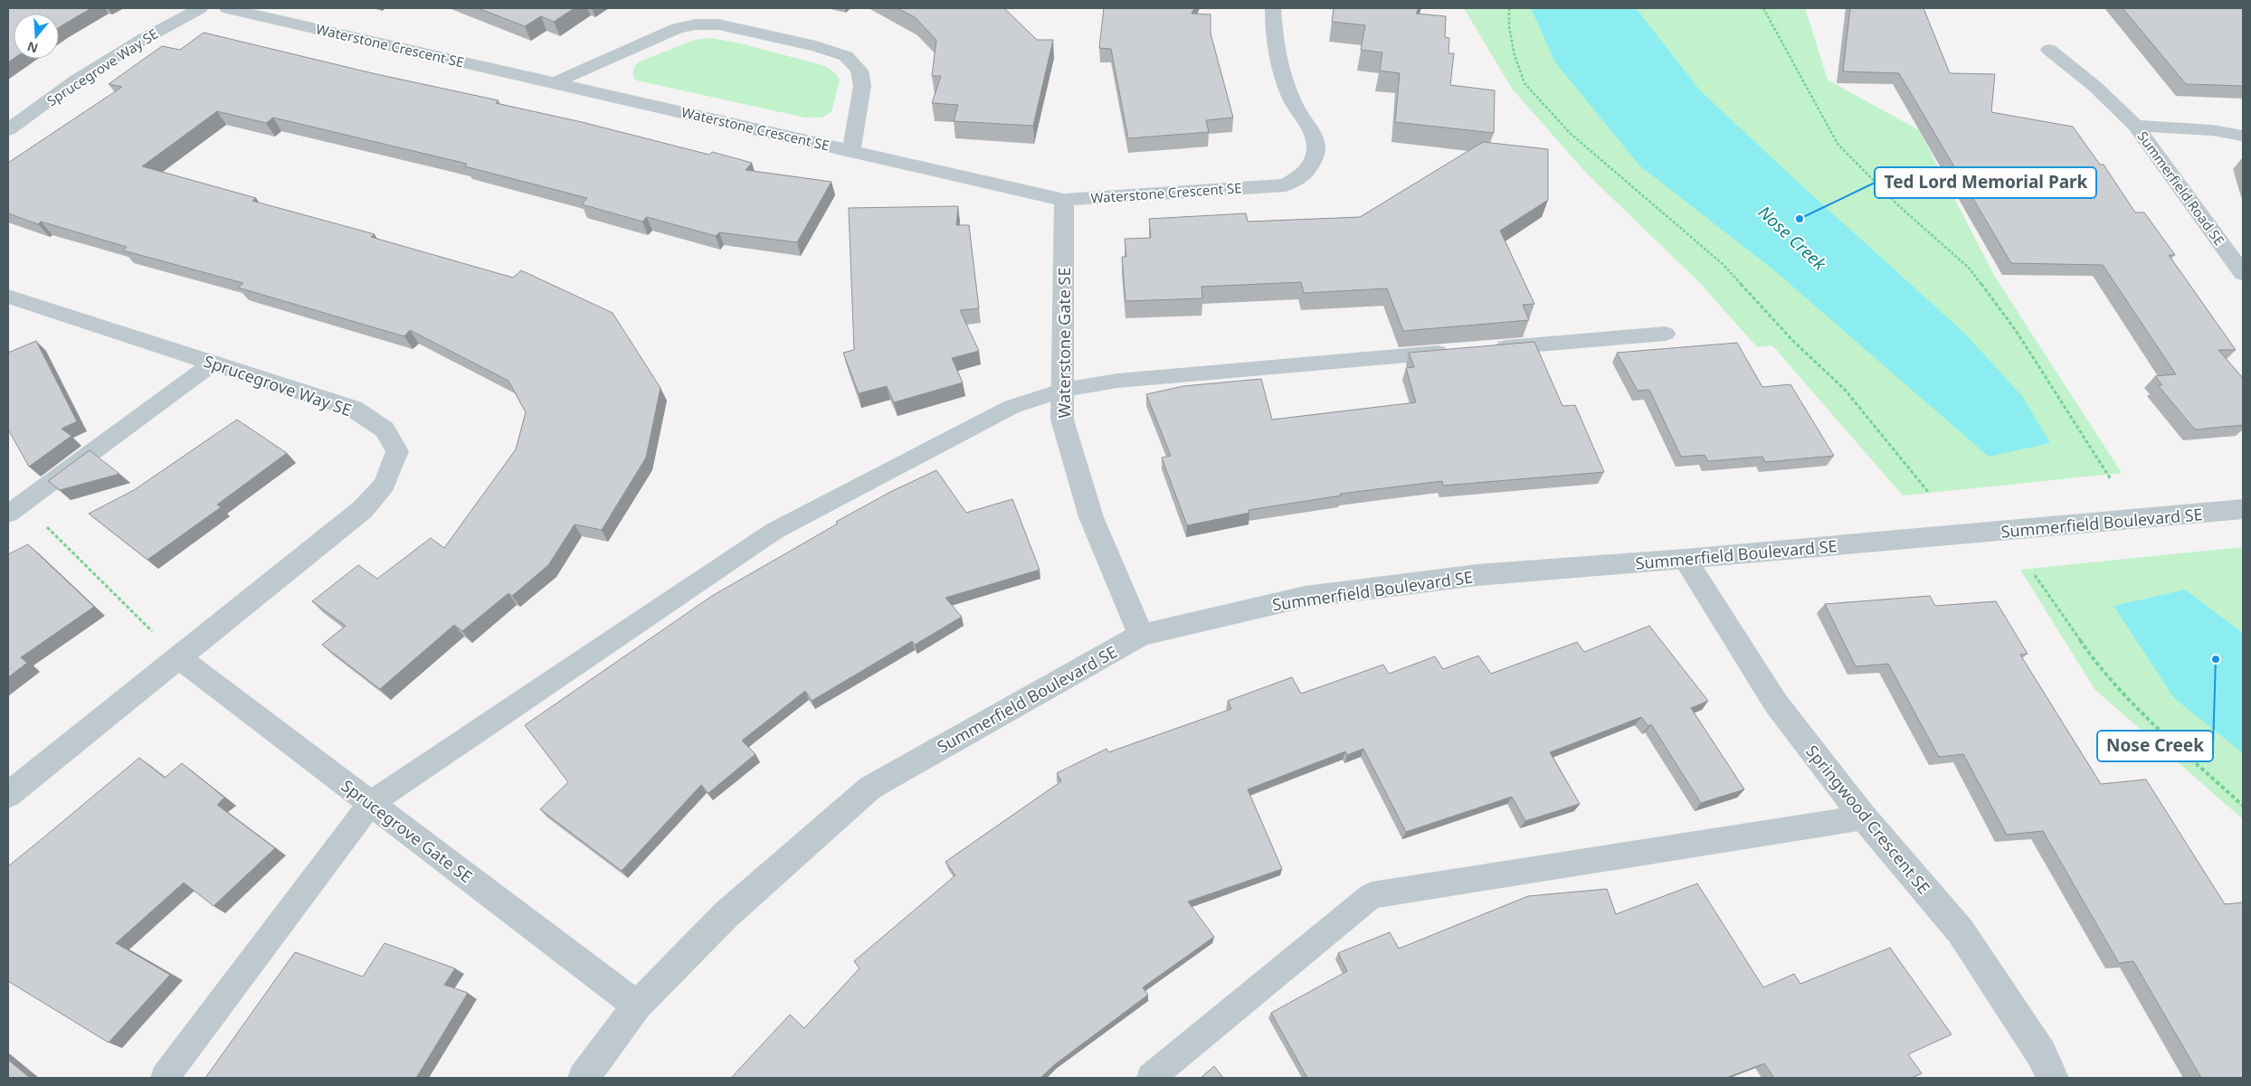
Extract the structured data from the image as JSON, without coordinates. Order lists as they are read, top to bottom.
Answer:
{
  "streets": {
    "street": [
      "Waterstone Crescent SE",
      "Sprucegrove Way SE",
      "Summerfield Road SE",
      "Waterstone Gate SE",
      "Summerfield Boulevard SE",
      "Springwood Crescent SE",
      "Sprucegrove Gate SE"
    ]
  },
  "crossings": [
    ["Waterstone Crescent SE", "Waterstone Gate SE"],
    ["Sprucegrove Way SE", "Sprucegrove Gate SE"],
    ["Waterstone Gate SE", "Summerfield Boulevard SE"],
    ["Summerfield Boulevard SE", "Springwood Crescent SE"],
    ["Summerfield Boulevard SE", "Sprucegrove Gate SE"]
  ],
  "water": ["Nose Creek"],
  "places": ["Ted Lord Memorial Park", "Nose Creek"],
  "north": "bottom"
}
